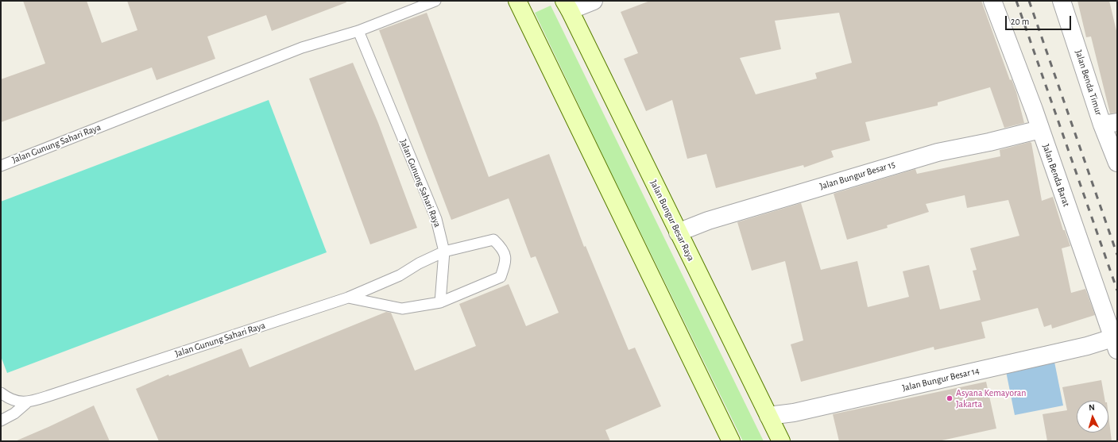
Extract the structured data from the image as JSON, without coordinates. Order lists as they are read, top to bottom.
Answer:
{
  "streets": {
    "main road": ["Jalan Bungur Besar Raya"],
    "street": [
      "Jalan Benda Timur",
      "Jalan Bungur Besar 15",
      "Jalan Benda Barat",
      "Jalan Bungur Besar 14"
    ],
    "lane": ["Jalan Gunung Sahari Raya"]
  },
  "crossings": [
    ["Jalan Bungur Besar 15", "Jalan Benda Barat"],
    ["Jalan Bungur Besar 15", "Jalan Bungur Besar Raya"],
    ["Jalan Benda Barat", "Jalan Bungur Besar 14"],
    ["Jalan Bungur Besar Raya", "Jalan Bungur Besar 14"]
  ],
  "places": ["Asyana Kemayoran Jakarta"],
  "scale_bar": "20 m",
  "north": "top"
}
